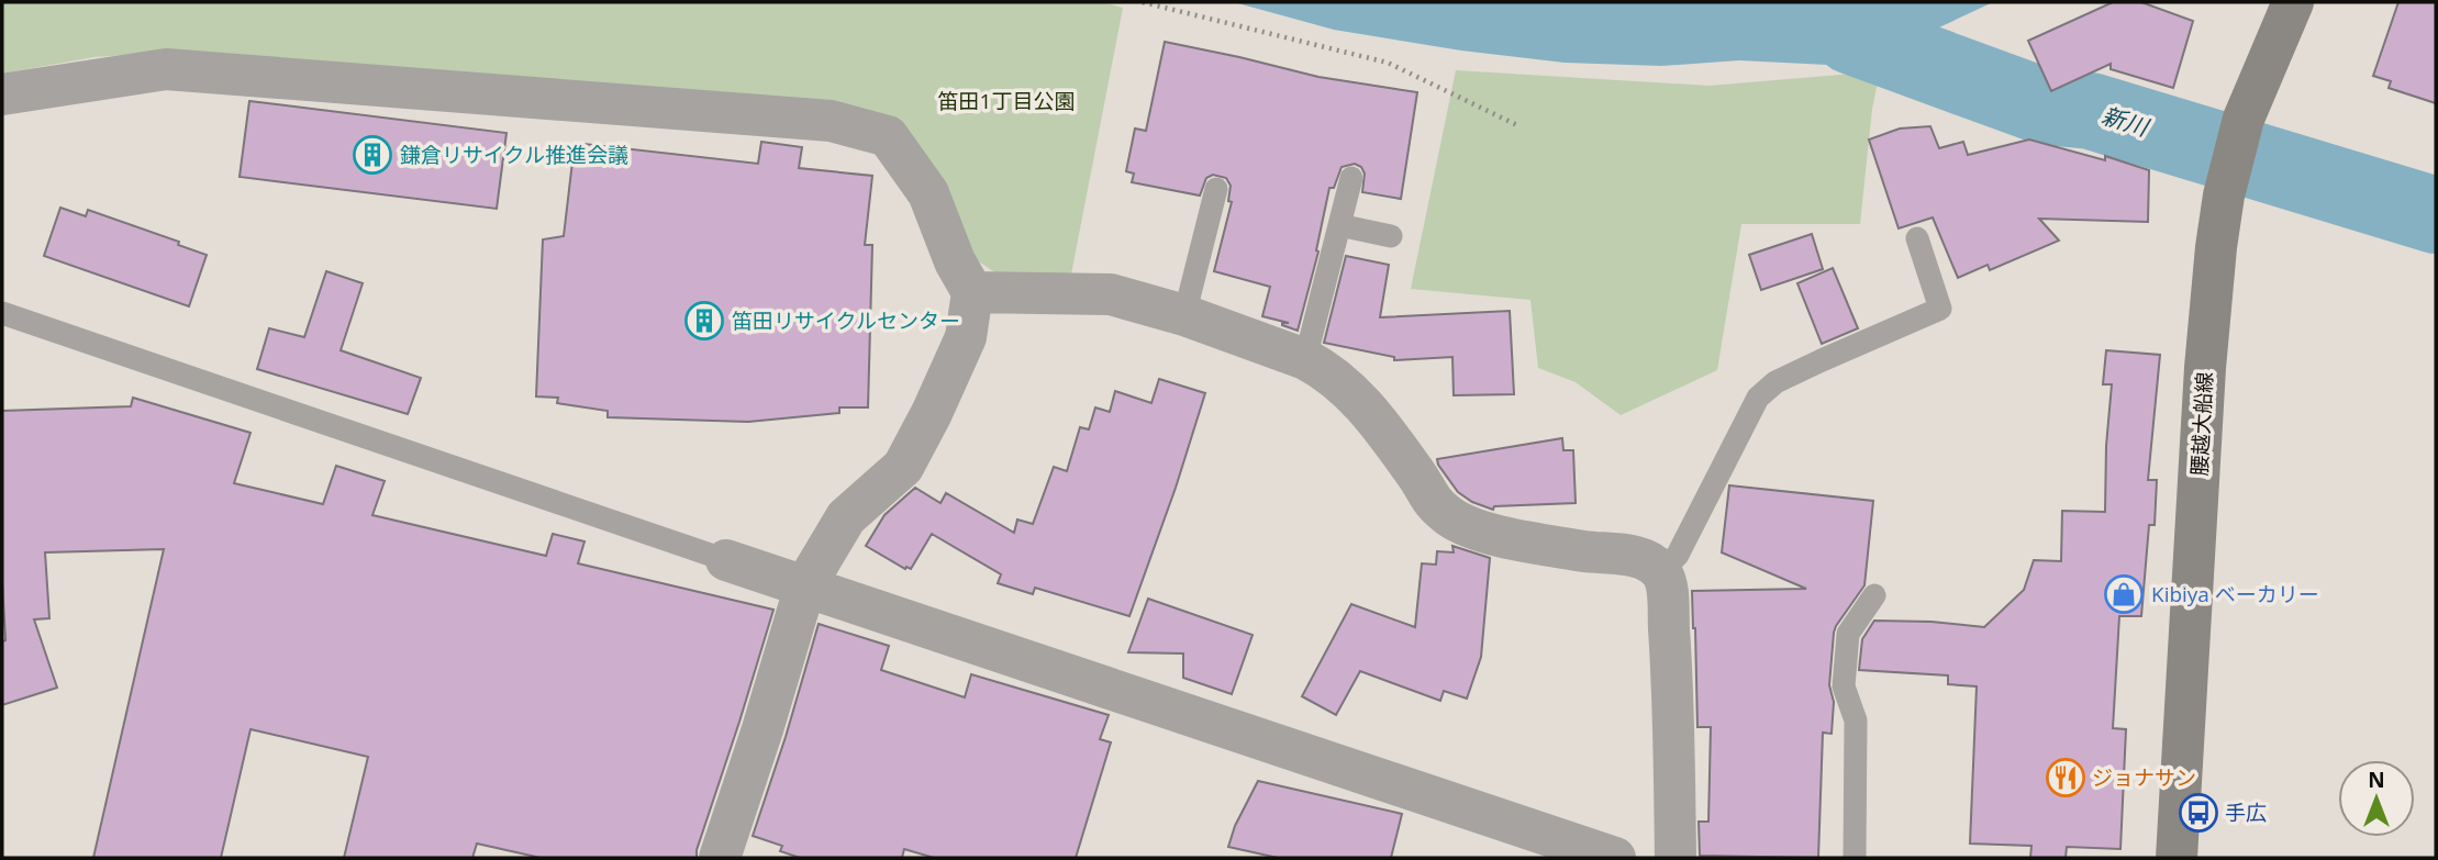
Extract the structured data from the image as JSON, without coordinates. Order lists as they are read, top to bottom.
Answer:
{
  "streets": {
    "main road": ["腰越大船線"]
  },
  "water": ["新川"],
  "parks": ["笛田1丁目公園"],
  "places": {
    "building": ["鎌倉リサイクル推進会議", "笛田リサイクルセンター"],
    "shop": ["Kibiya ベーカリー"],
    "restaurant": ["ジョナサン"],
    "bus stop": ["手広"]
  },
  "north": "top"
}
